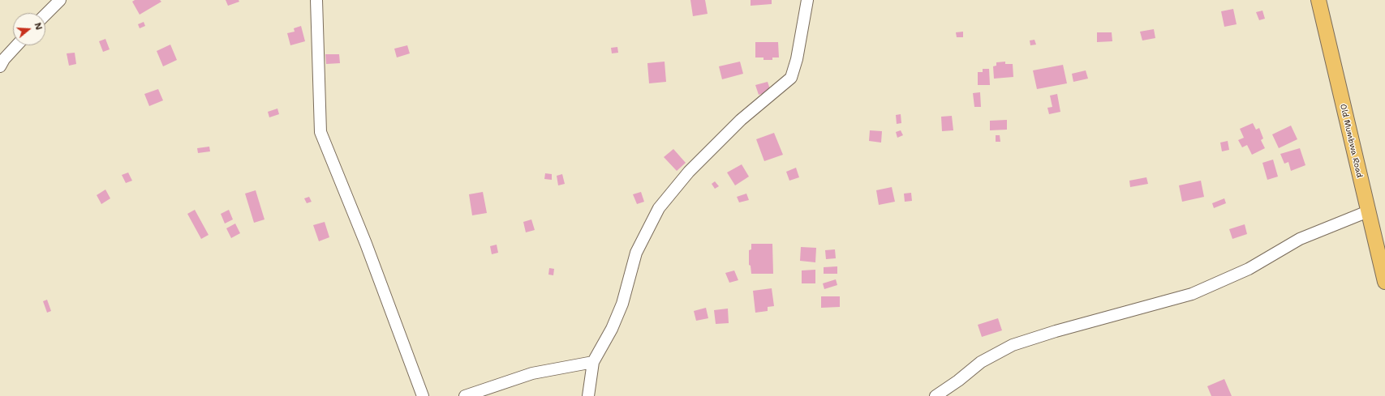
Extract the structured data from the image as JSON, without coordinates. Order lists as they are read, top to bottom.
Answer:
{
  "streets": {
    "main road": ["Old Mumbwa Road"]
  },
  "north": "right"
}
